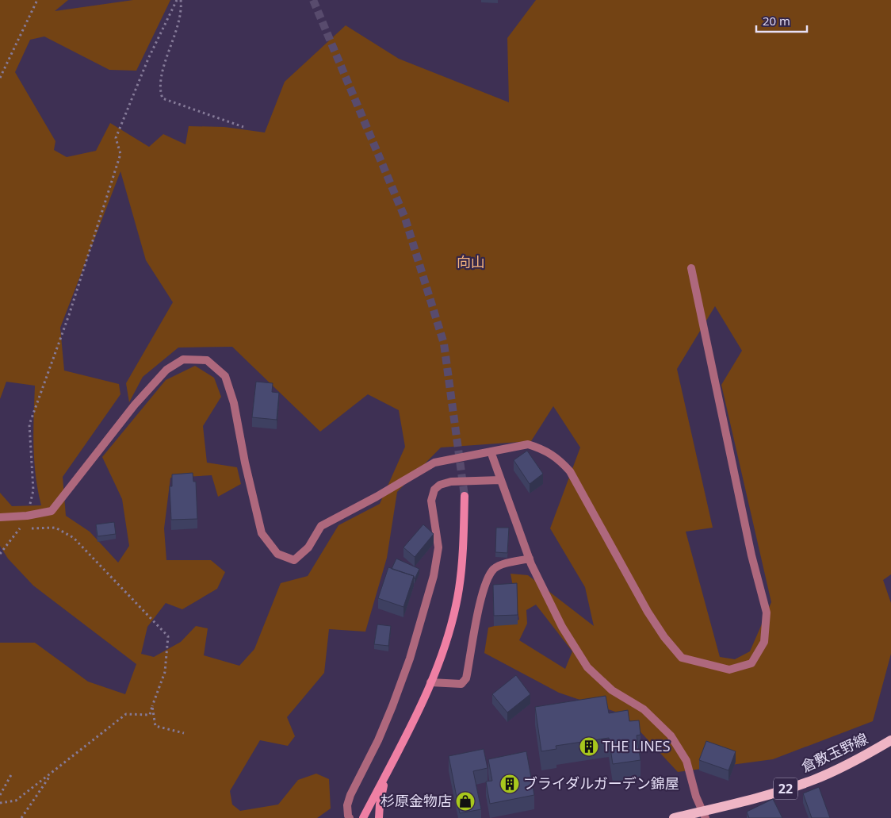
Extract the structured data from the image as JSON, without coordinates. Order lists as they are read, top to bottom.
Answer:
{
  "streets": {
    "main road": ["倉敷玉野線", "22"]
  },
  "parks": ["向山"],
  "places": {
    "building": ["THE LINES", "ブライダルガーデン錦屋"],
    "shop": ["杉原金物店"]
  },
  "scale_bar": "20 m"
}
